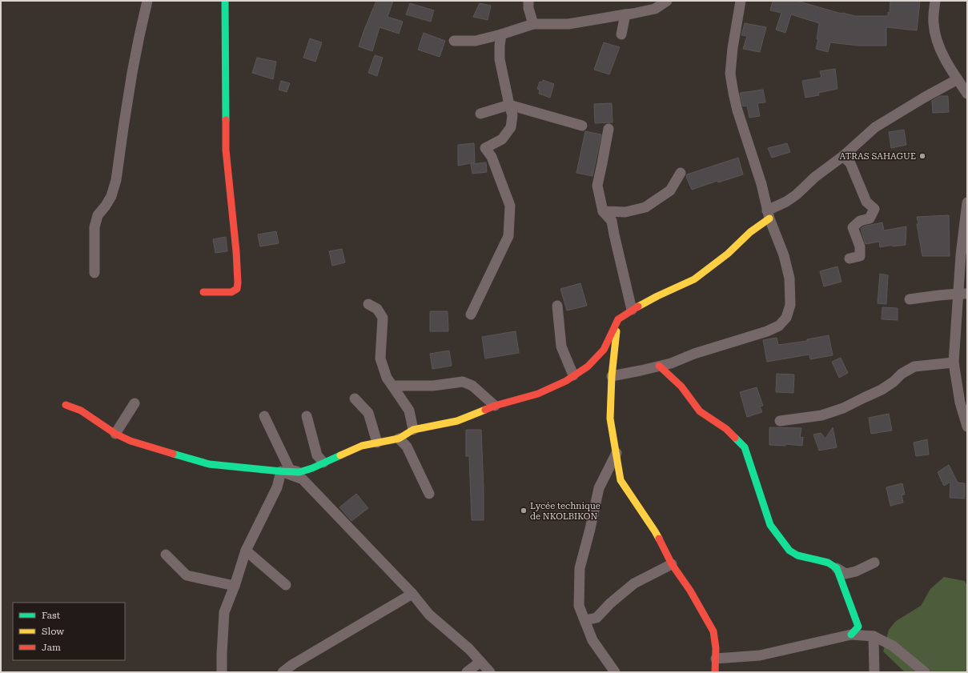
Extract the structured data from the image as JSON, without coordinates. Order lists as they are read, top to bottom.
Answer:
{
  "places": ["ATRAS SAHAGUE", "Lycée technique de NKOLBIKON"],
  "legend": ["Fast", "Slow", "Jam"]
}
